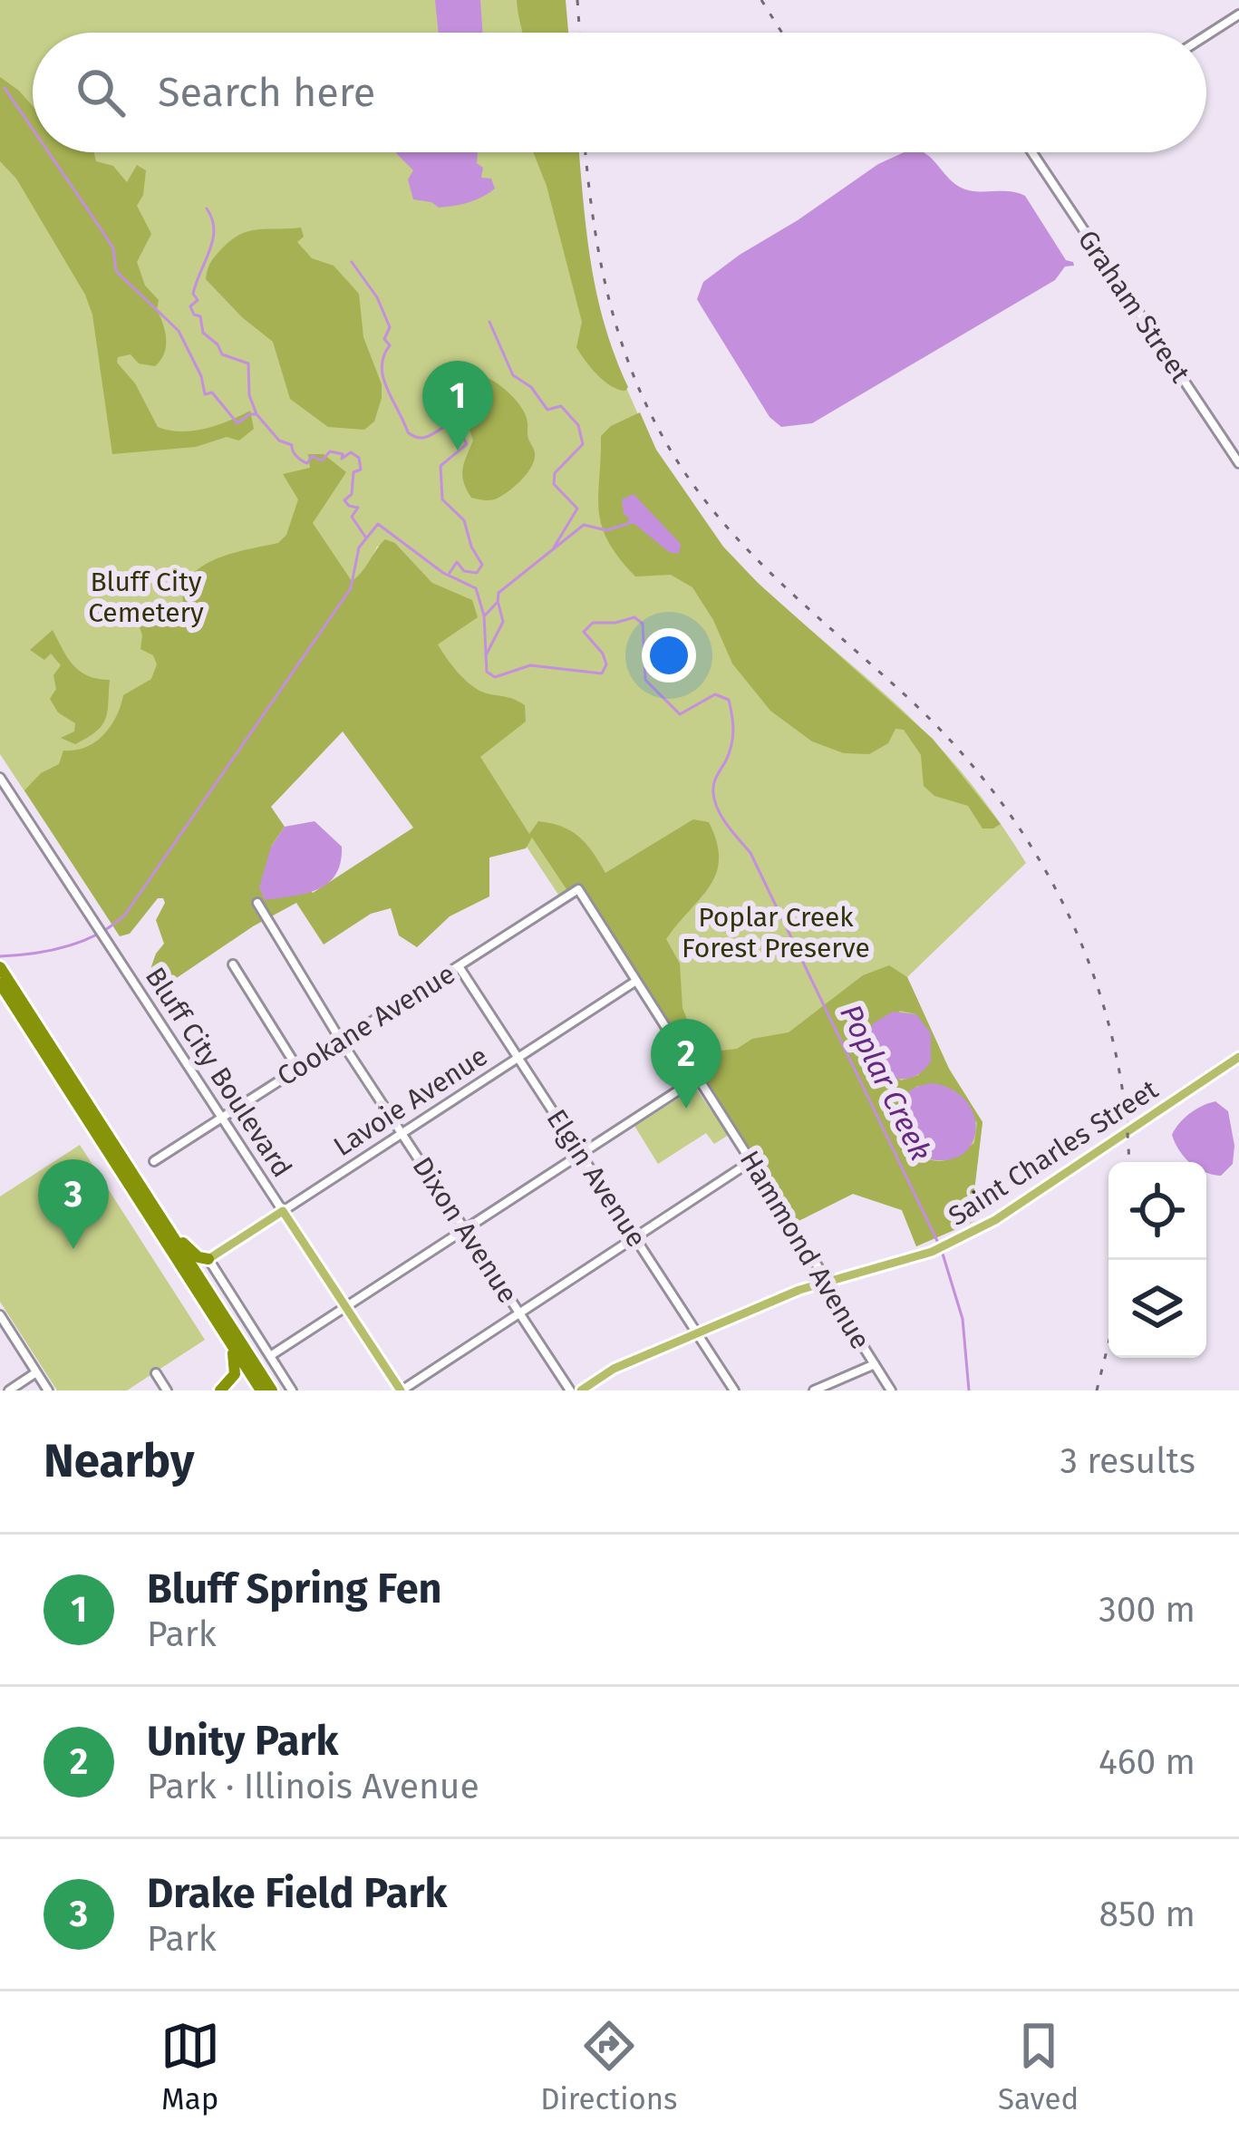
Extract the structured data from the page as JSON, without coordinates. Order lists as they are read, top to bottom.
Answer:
{
  "streets": {
    "main road": ["Bluff City Boulevard", "Lavoie Avenue", "Saint Charles Street"],
    "street": [
      "Graham Street",
      "Cookane Avenue",
      "Elgin Avenue",
      "Dixon Avenue",
      "Hammond Avenue"
    ]
  },
  "crossings": [
    ["Cookane Avenue", "Bluff City Boulevard"],
    ["Cookane Avenue", "Elgin Avenue"],
    ["Cookane Avenue", "Dixon Avenue"],
    ["Cookane Avenue", "Hammond Avenue"],
    ["Bluff City Boulevard", "Lavoie Avenue"],
    ["Lavoie Avenue", "Elgin Avenue"],
    ["Lavoie Avenue", "Dixon Avenue"],
    ["Lavoie Avenue", "Hammond Avenue"],
    ["Saint Charles Street", "Elgin Avenue"],
    ["Saint Charles Street", "Hammond Avenue"]
  ],
  "water": ["Poplar Creek"],
  "parks": ["Bluff City Cemetery", "Poplar Creek Forest Preserve"],
  "page": {
    "search": "Search here",
    "pins": ["1", "2", "3"],
    "heading": ["Nearby", "3 results"],
    "list": [
      {
        "mark": "1",
        "name": "Bluff Spring Fen",
        "note": "Park",
        "value": "300 m"
      },
      {
        "mark": "2",
        "name": "Unity Park",
        "note": "Park · Illinois Avenue",
        "value": "460 m"
      },
      {
        "mark": "3",
        "name": "Drake Field Park",
        "note": "Park",
        "value": "850 m"
      }
    ],
    "nav": ["Map", "Directions", "Saved"]
  }
}
